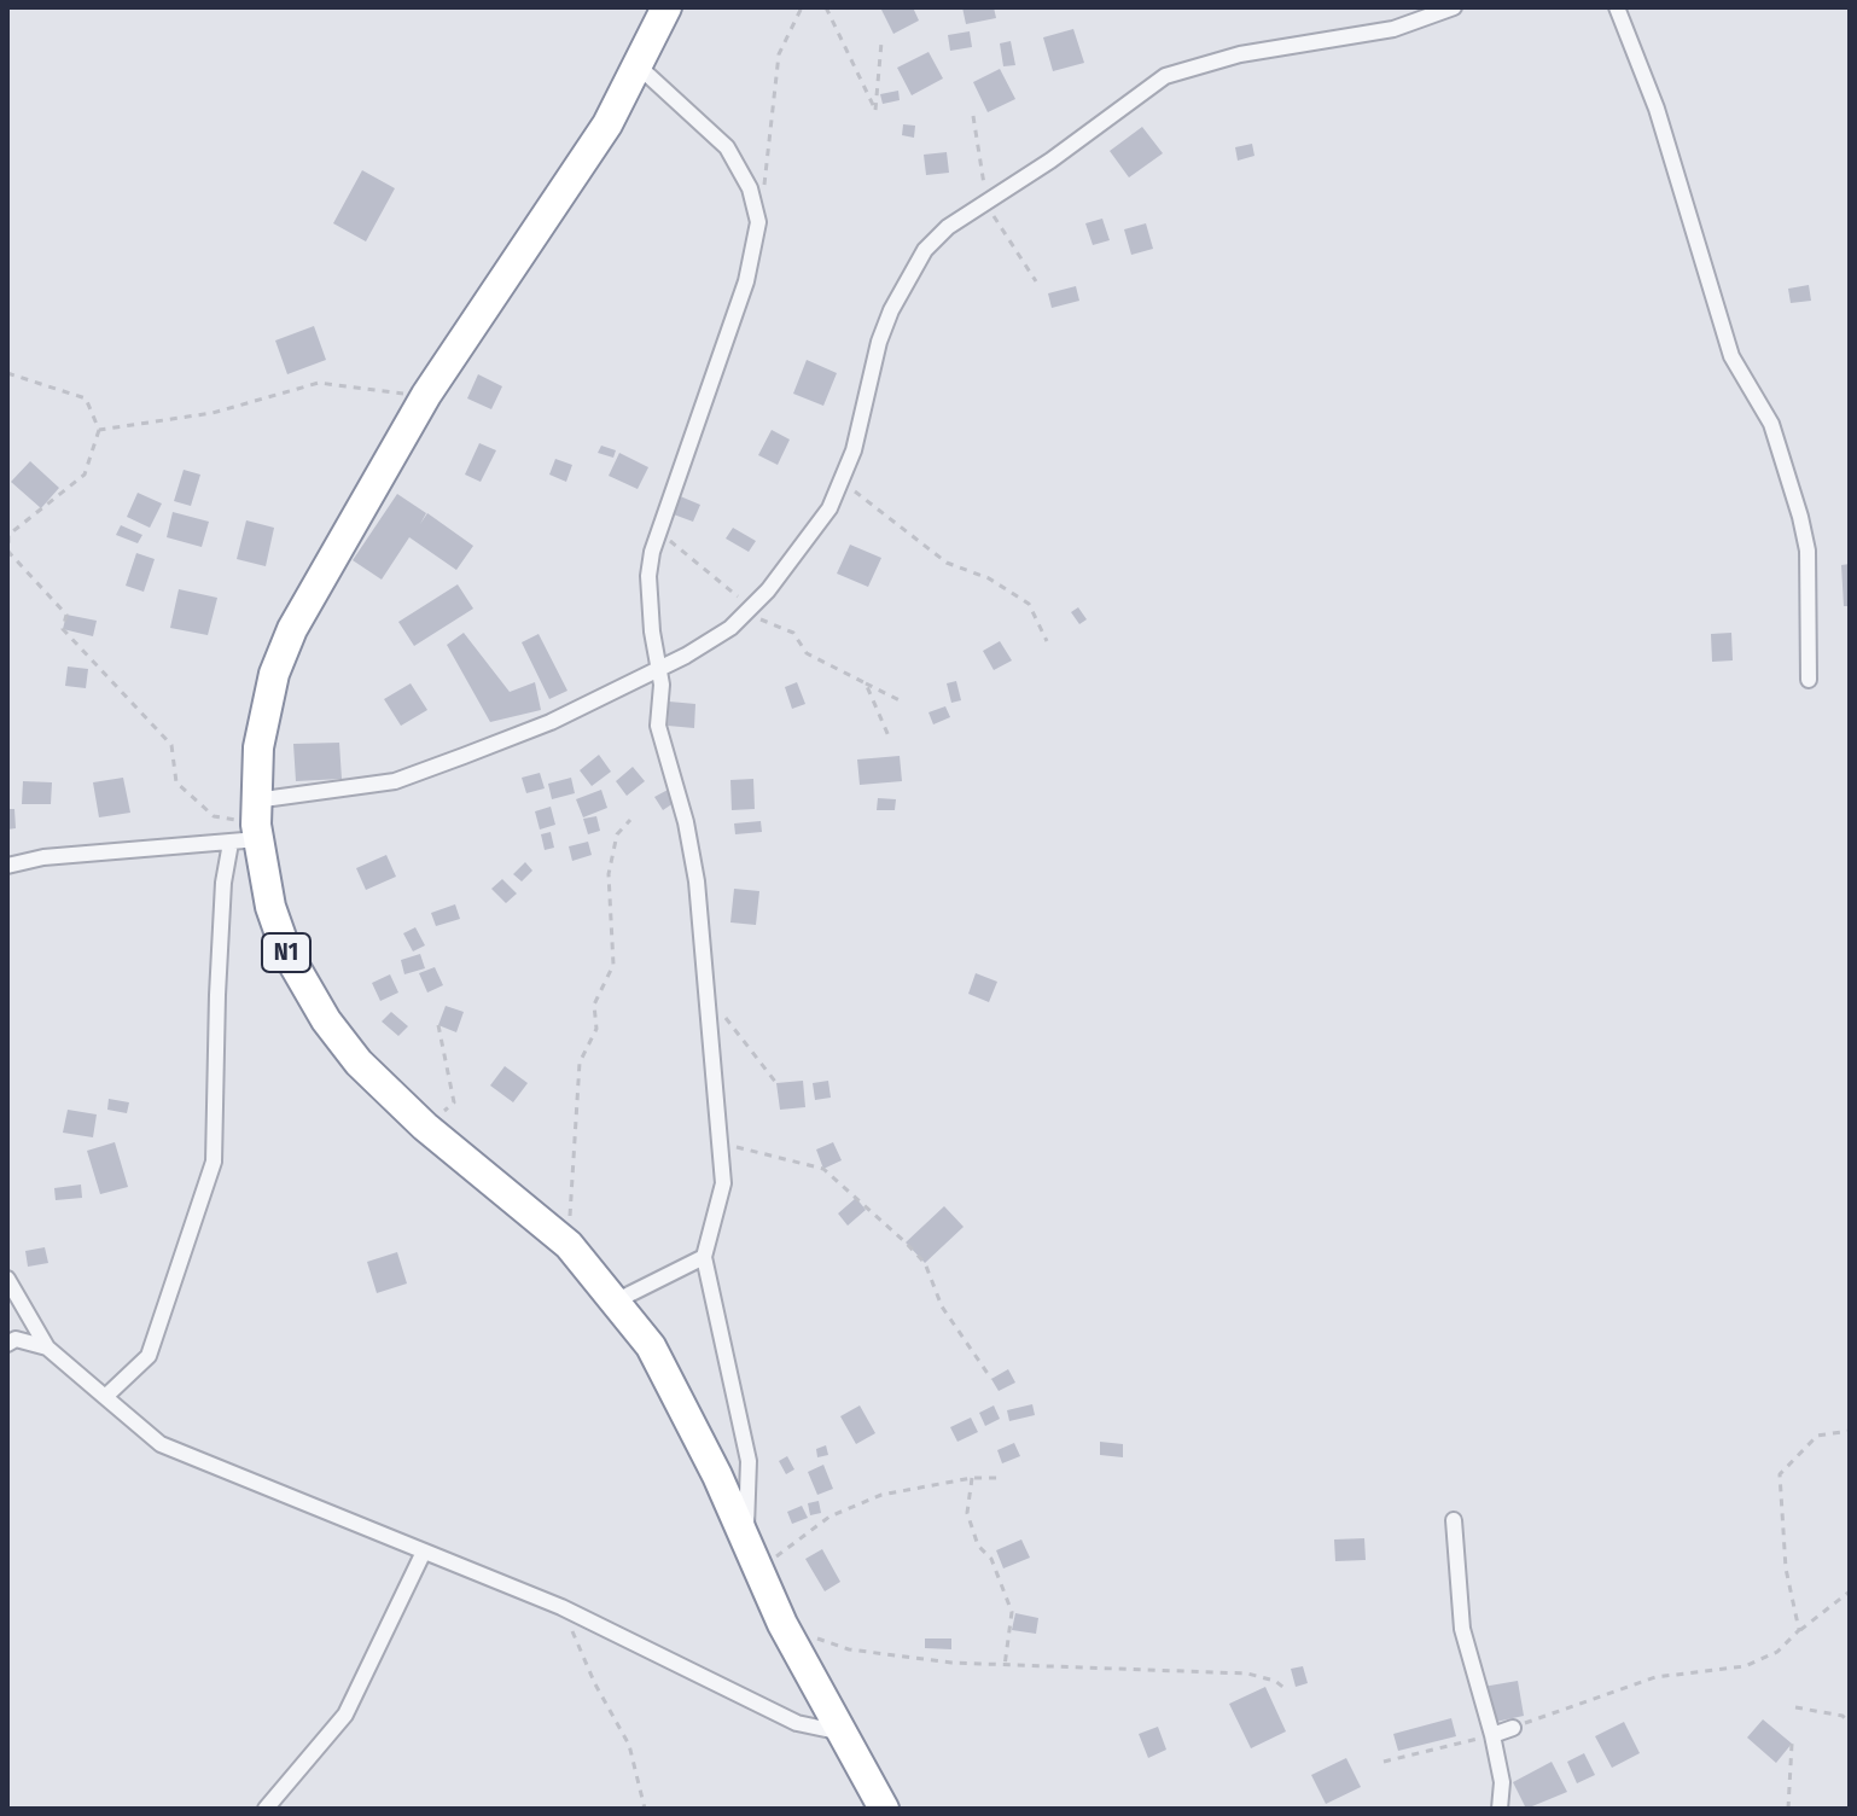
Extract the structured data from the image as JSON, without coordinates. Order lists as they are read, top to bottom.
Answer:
{
  "streets": {
    "highway": ["N1"]
  }
}
